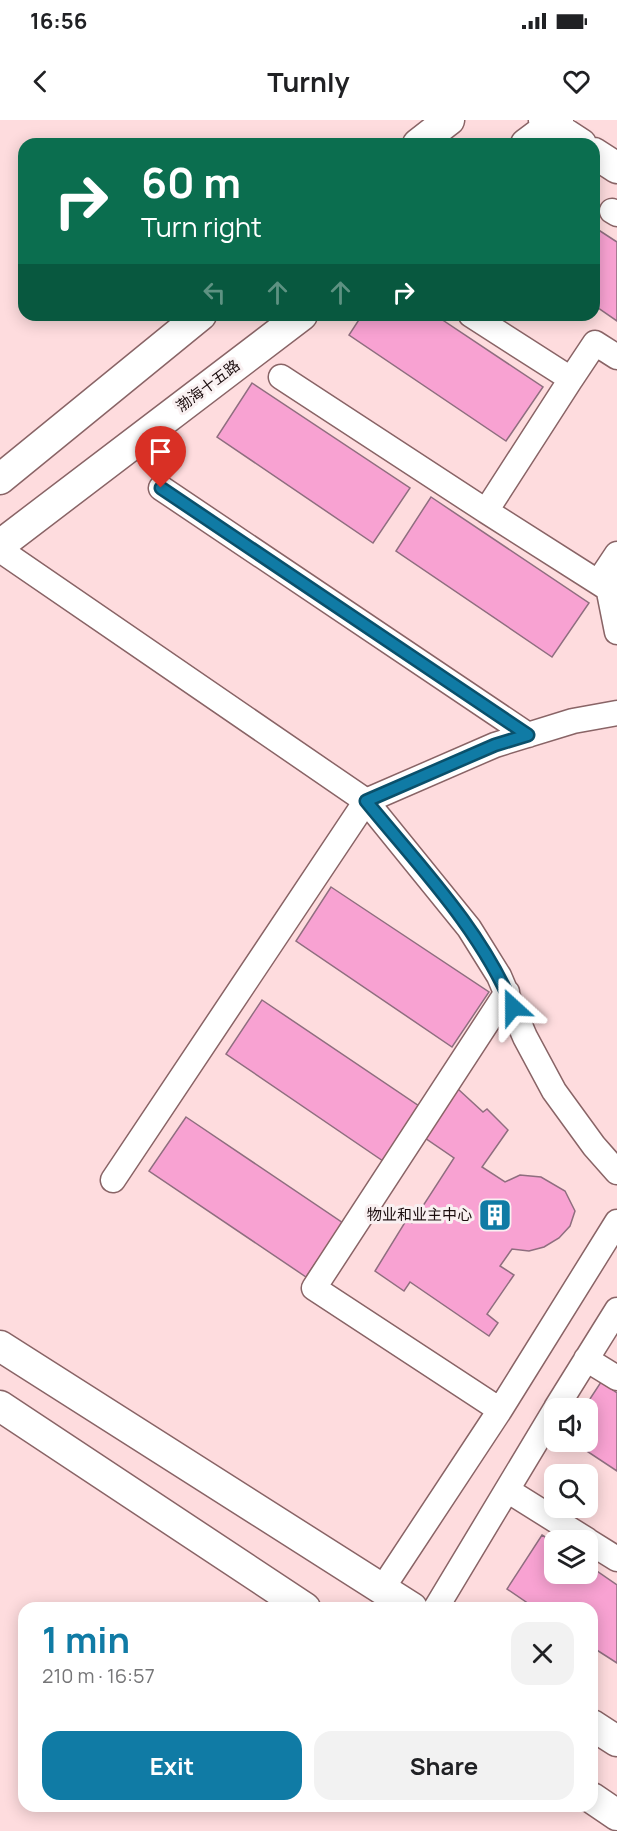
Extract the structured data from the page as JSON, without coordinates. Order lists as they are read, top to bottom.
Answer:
{
  "streets": {
    "street": ["渤海十五路"]
  },
  "places": {
    "building": ["物业和业主中心"]
  },
  "page": {
    "status": "16:56",
    "header": "Turnly",
    "turn": ["60 m", "Turn right"],
    "heading": ["1 min", "210 m · 16:57"],
    "buttons": ["Exit", "Share"]
  }
}
